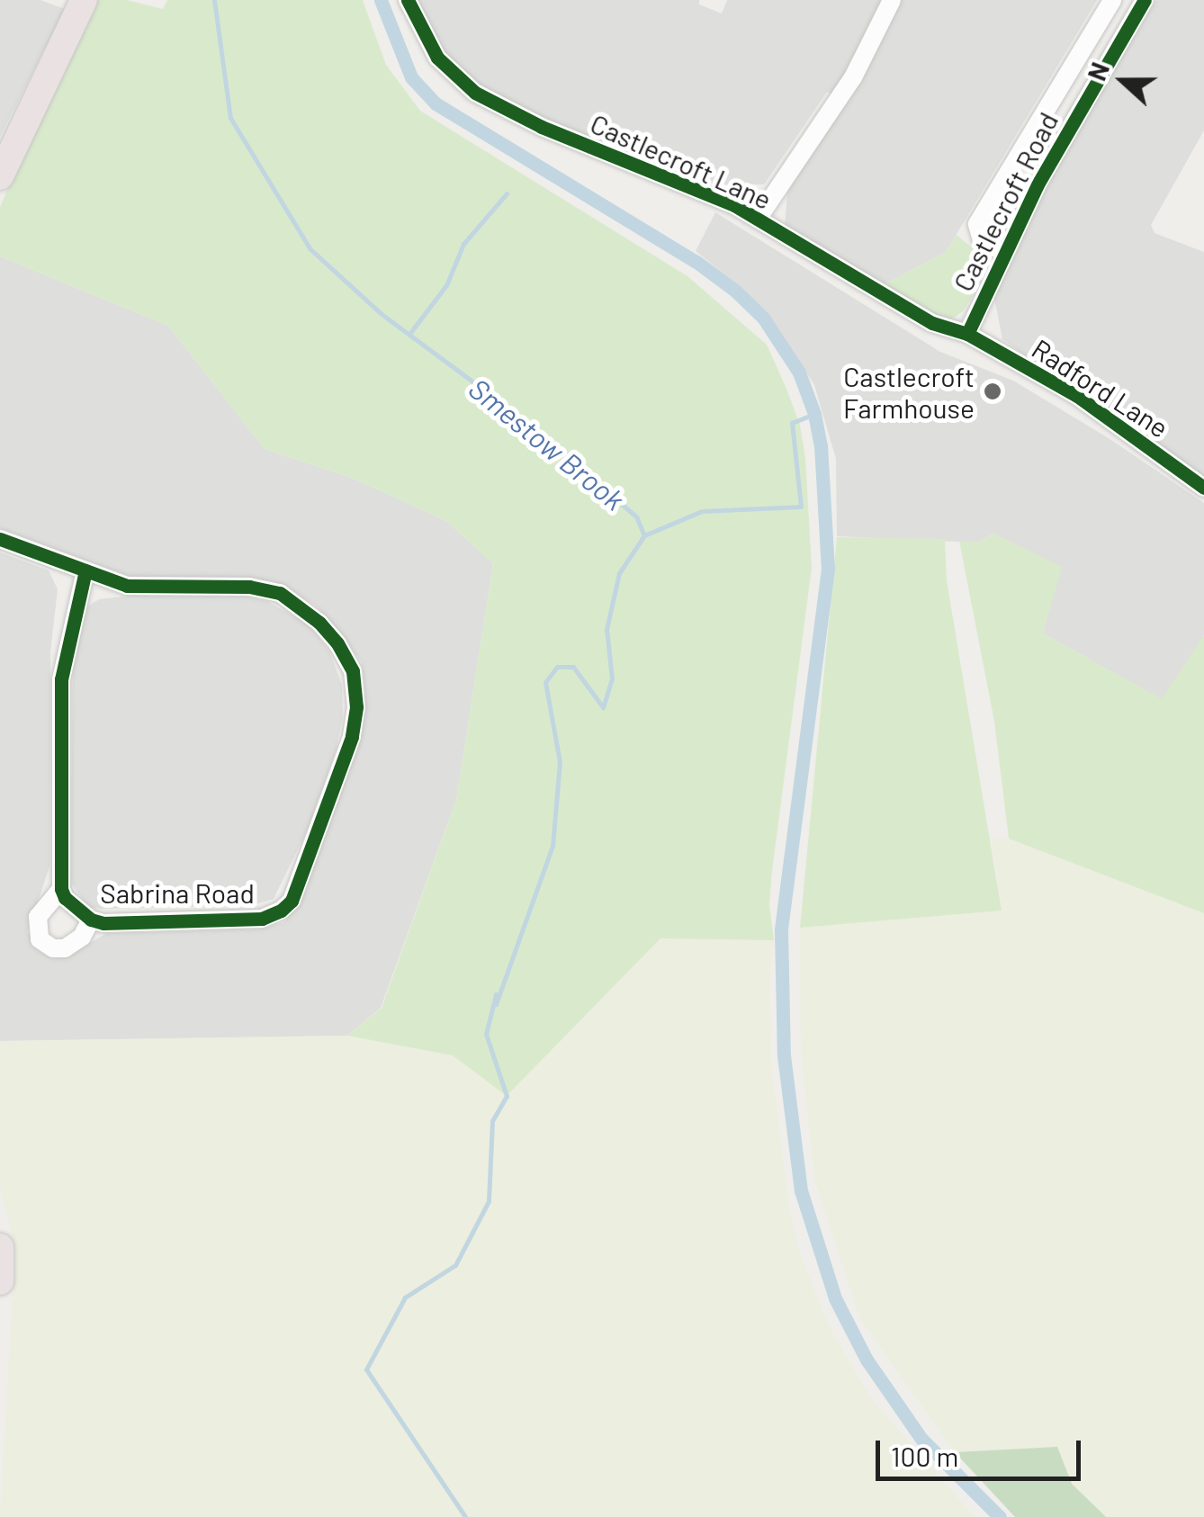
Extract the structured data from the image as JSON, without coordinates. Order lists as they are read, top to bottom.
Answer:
{
  "streets": {
    "street": [
      "Castlecroft Lane",
      "Castlecroft Road",
      "Radford Lane",
      "Sabrina Road"
    ]
  },
  "crossings": [
    ["Castlecroft Lane", "Castlecroft Road"],
    ["Castlecroft Lane", "Radford Lane"],
    ["Castlecroft Road", "Radford Lane"]
  ],
  "water": ["Smestow Brook"],
  "places": ["Castlecroft Farmhouse"],
  "scale_bar": "100 m",
  "north": "left"
}
